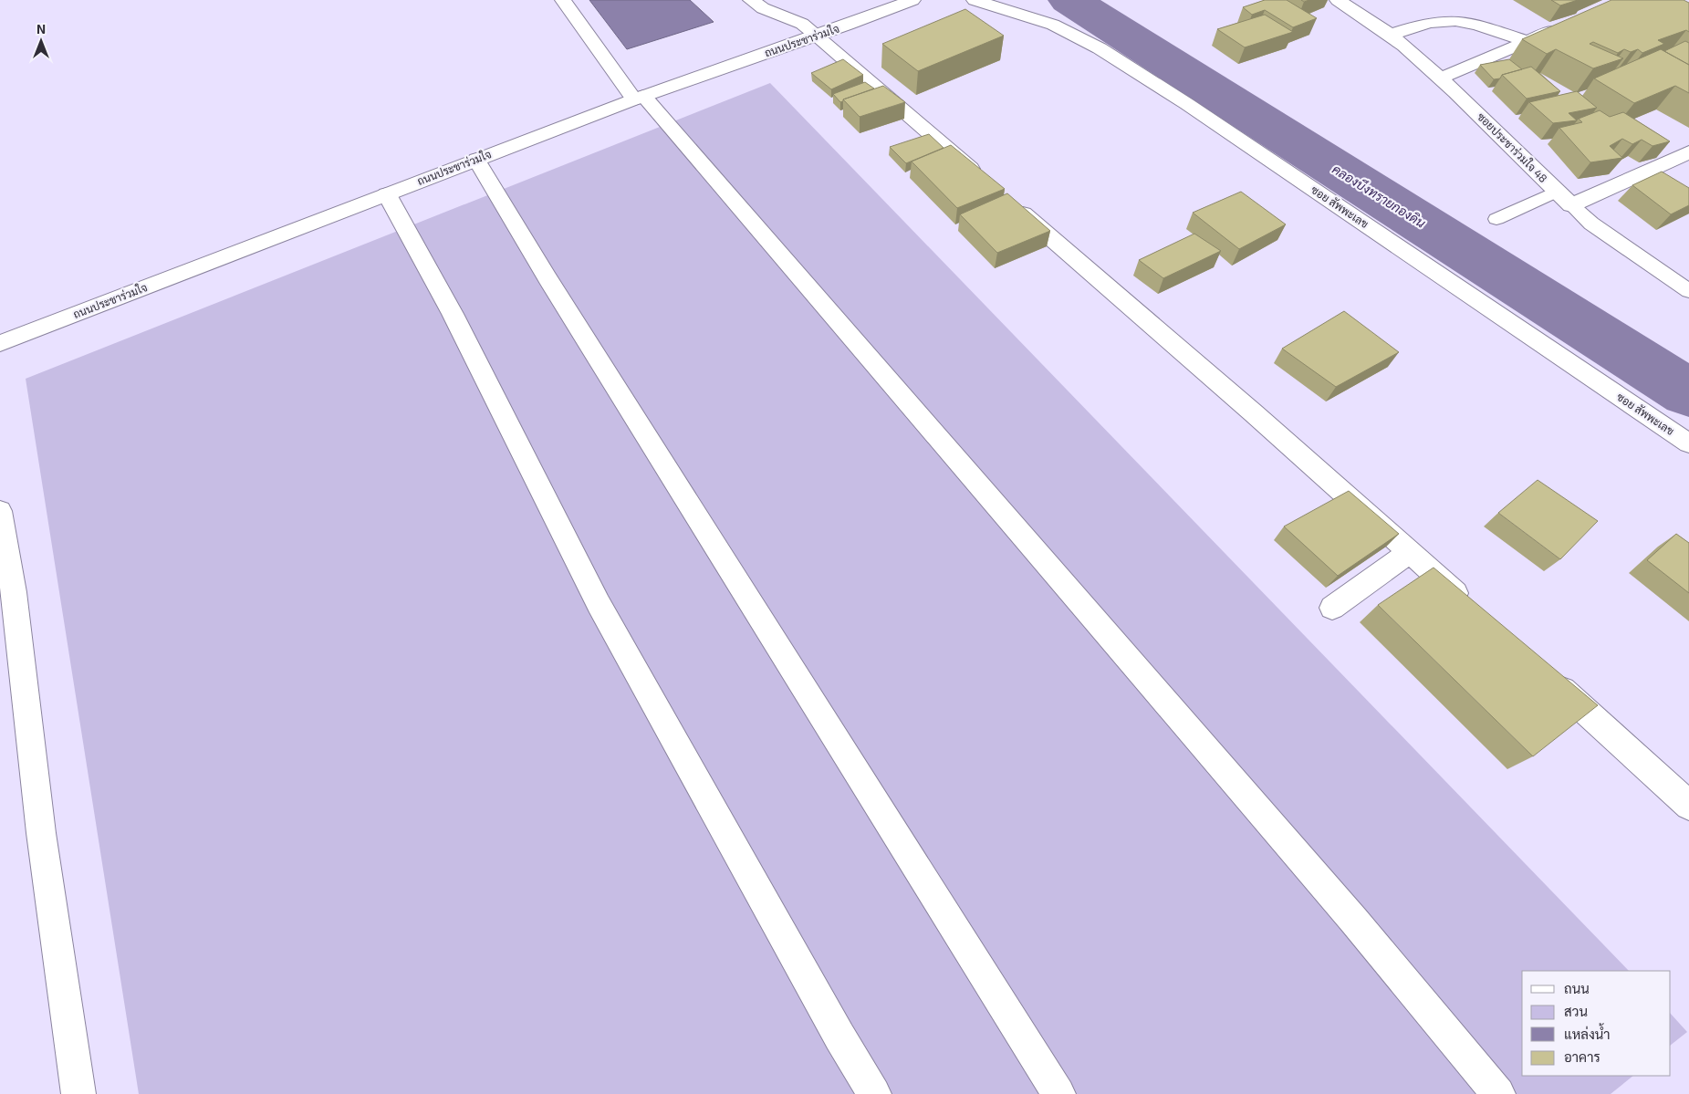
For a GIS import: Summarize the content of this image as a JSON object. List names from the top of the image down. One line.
{"streets":{"street":["ถนนประชาร่วมใจ","ซอยประชาร่วมใจ 48","ซอย สัพพะเลข"]},"water":["คลองบึงทรายกองดิน"],"legend":["ถนน","สวน","แหล่งน้ำ","อาคาร"],"north":"top"}
